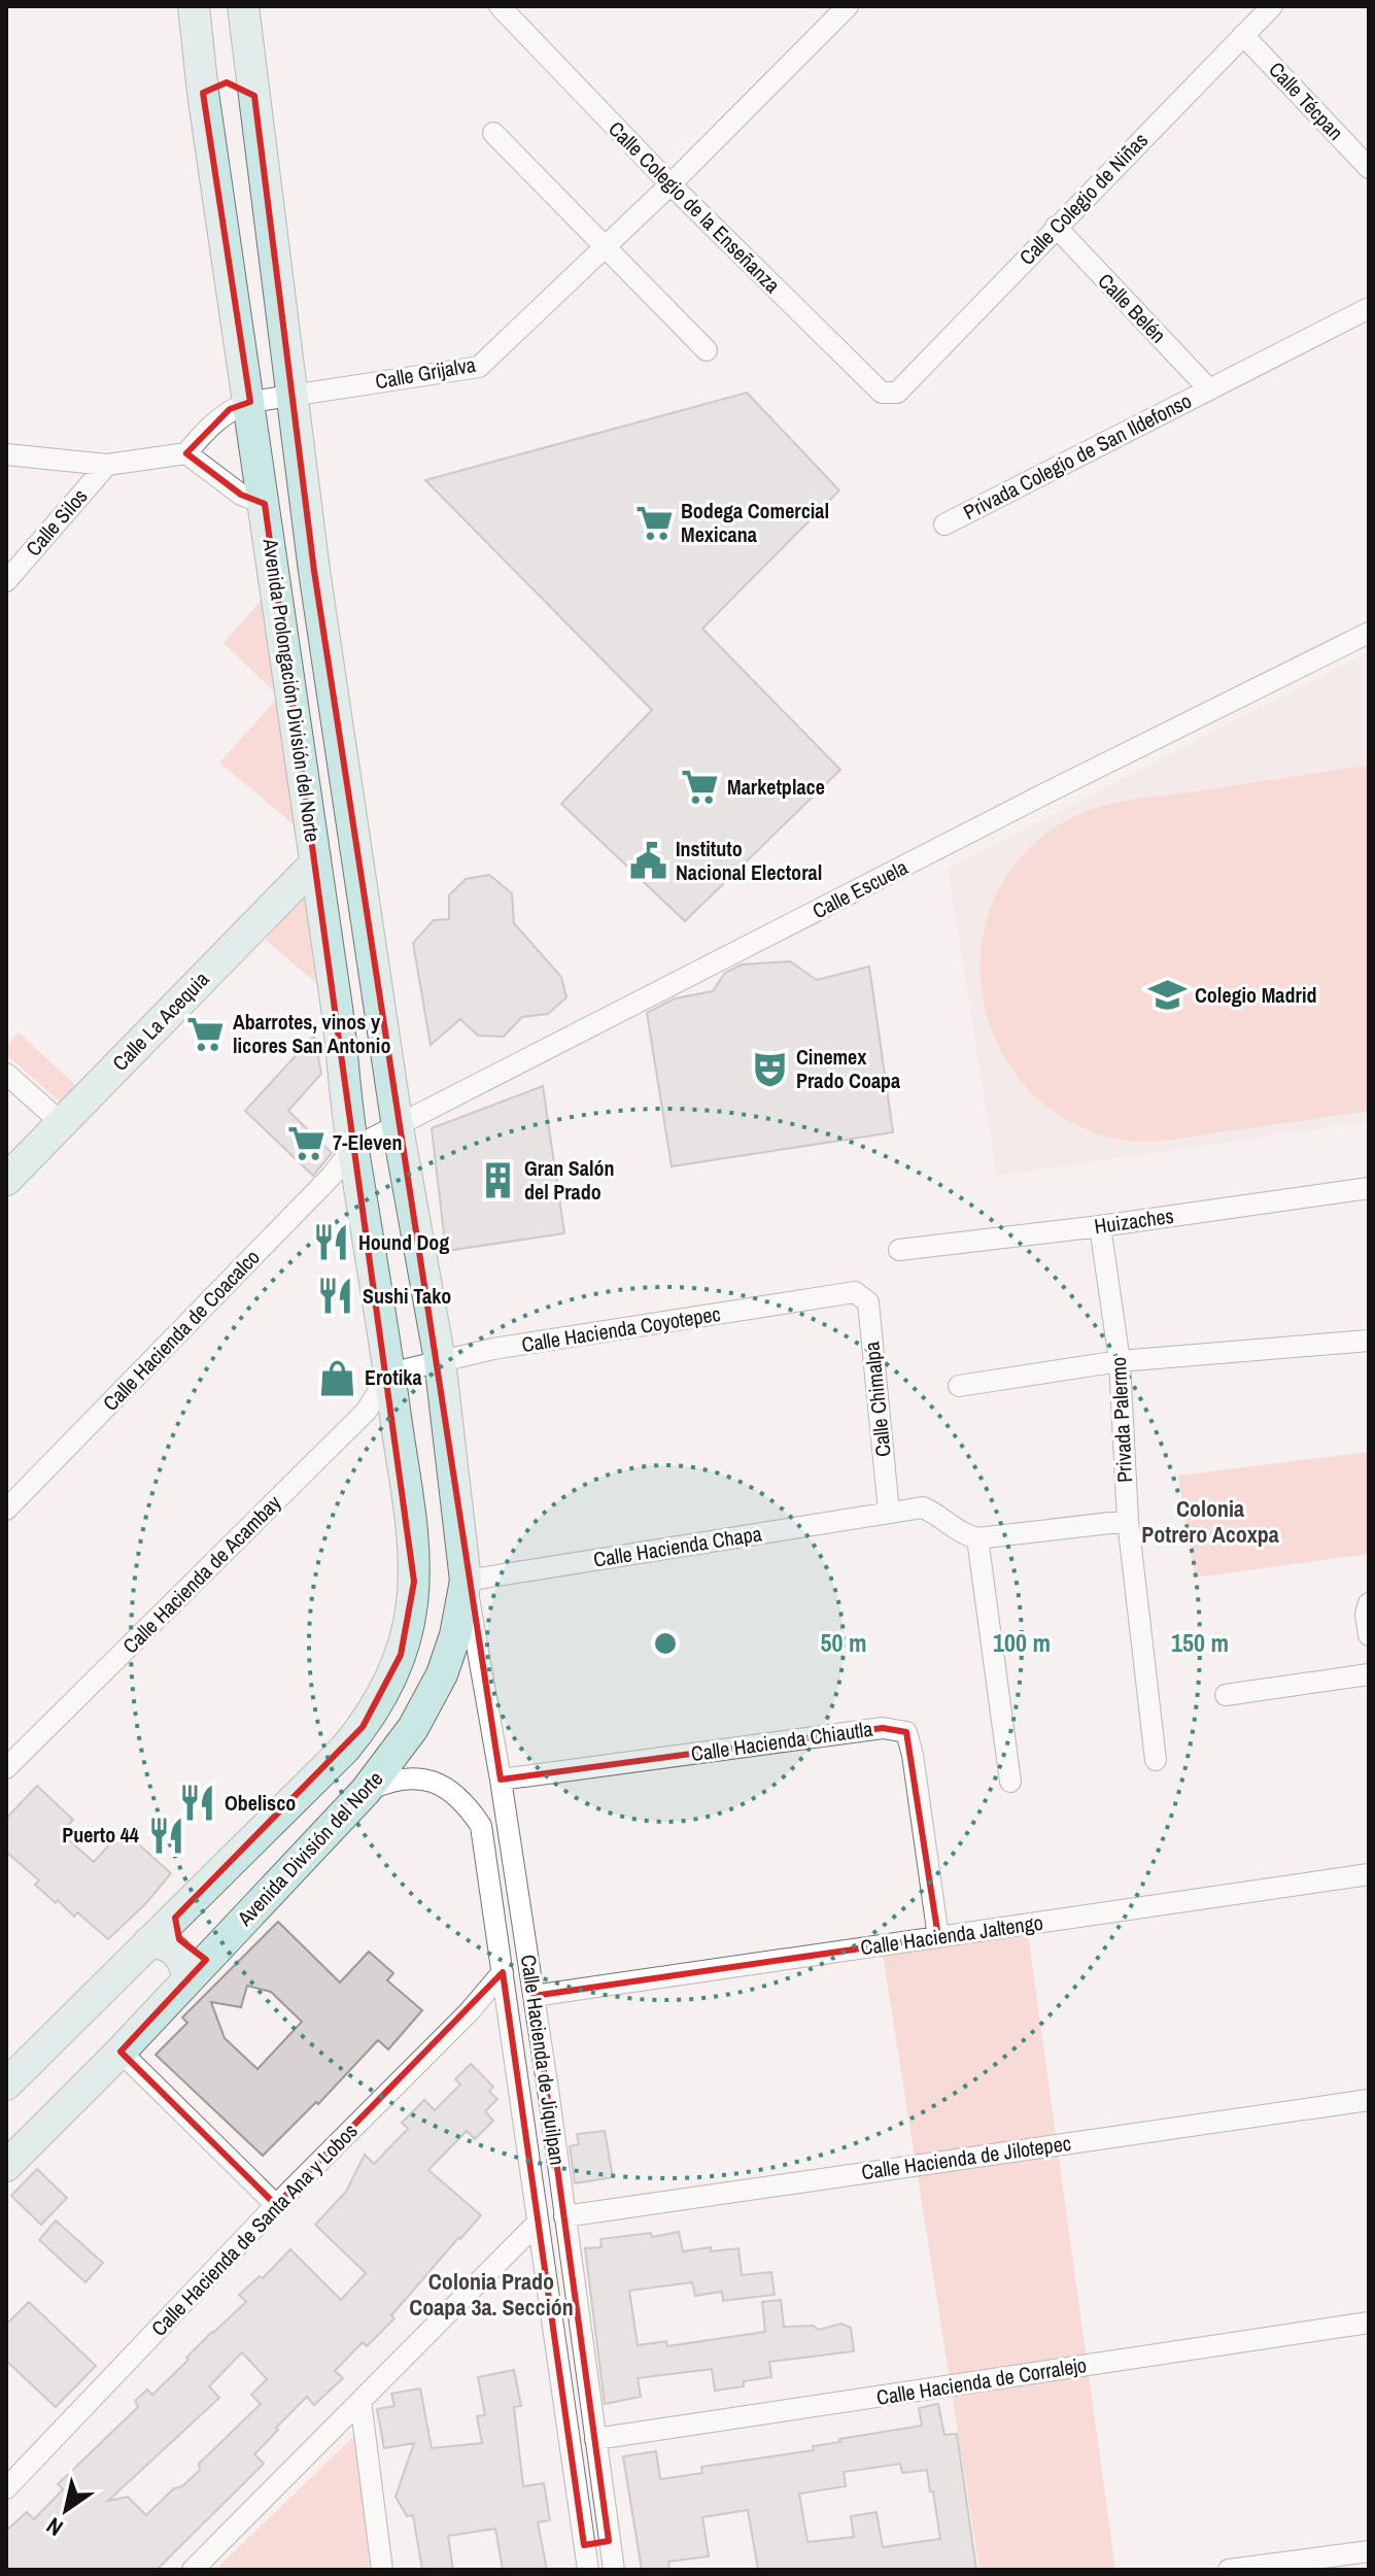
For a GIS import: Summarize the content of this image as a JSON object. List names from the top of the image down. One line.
{"streets":{"main road":["Avenida Prolongación División del Norte","Calle La Acequia","Avenida División del Norte"],"street":["Calle Técpan","Calle Colegio de Niñas","Calle Colegio de la Enseñanza","Calle Belén","Calle Grijalva","Privada Colegio de San Ildefonso","Calle Silos","Calle Escuela","Huizaches","Calle Hacienda Coyotepec","Calle Hacienda de Coacalco","Calle Chimalpa","Privada Palermo","Calle Hacienda Chapa","Calle Hacienda de Acambay","Calle Hacienda Chiautla","Calle Hacienda Jaltengo","Calle Hacienda de Jiquilpan","Calle Hacienda de Jilotepec","Calle Hacienda de Santa Ana y Lobos","Calle Hacienda de Corralejo"]},"crossings":[["Calle Técpan","Calle Colegio de Niñas"],["Calle Colegio de Niñas","Calle Colegio de la Enseñanza"],["Calle Colegio de Niñas","Calle Belén"],["Calle Colegio de la Enseñanza","Calle Grijalva"],["Calle Belén","Privada Colegio de San Ildefonso"],["Calle Grijalva","Avenida Prolongación División del Norte"],["Avenida Prolongación División del Norte","Calle Escuela"],["Avenida Prolongación División del Norte","Calle La Acequia"],["Avenida Prolongación División del Norte","Calle Hacienda Coyotepec"],["Avenida Prolongación División del Norte","Calle Hacienda de Coacalco"],["Avenida Prolongación División del Norte","Calle Hacienda de Acambay"],["Avenida Prolongación División del Norte","Avenida División del Norte"],["Calle Escuela","Calle Hacienda de Coacalco"],["Huizaches","Privada Palermo"],["Calle Hacienda Coyotepec","Calle Chimalpa"],["Calle Hacienda Coyotepec","Calle Hacienda de Acambay"],["Calle Hacienda Coyotepec","Avenida División del Norte"],["Calle Chimalpa","Calle Hacienda Chapa"],["Calle Hacienda Chapa","Avenida División del Norte"],["Calle Hacienda Chapa","Calle Hacienda de Jiquilpan"],["Calle Hacienda de Acambay","Avenida División del Norte"],["Calle Hacienda Chiautla","Calle Hacienda Jaltengo"],["Calle Hacienda Chiautla","Calle Hacienda de Jiquilpan"],["Avenida División del Norte","Calle Hacienda de Jiquilpan"],["Calle Hacienda Jaltengo","Calle Hacienda de Jiquilpan"],["Calle Hacienda de Jiquilpan","Calle Hacienda de Jilotepec"],["Calle Hacienda de Jiquilpan","Calle Hacienda de Santa Ana y Lobos"],["Calle Hacienda de Jiquilpan","Calle Hacienda de Corralejo"]],"districts":["Colonia Potrero Acoxpa","Colonia Prado Coapa 3a. Sección"],"places":{"supermarket":["Bodega Comercial Mexicana","Marketplace","Abarrotes, vinos y licores San Antonio","7-Eleven"],"public building":["Instituto Nacional Electoral"],"school or university":["Colegio Madrid"],"theatre":["Cinemex Prado Coapa"],"building":["Gran Salón del Prado"],"restaurant":["Hound Dog","Sushi Tako","Obelisco","Puerto 44"],"shop":["Erotika"]},"north":"bottom left","rings":["50 m","100 m","150 m"]}
